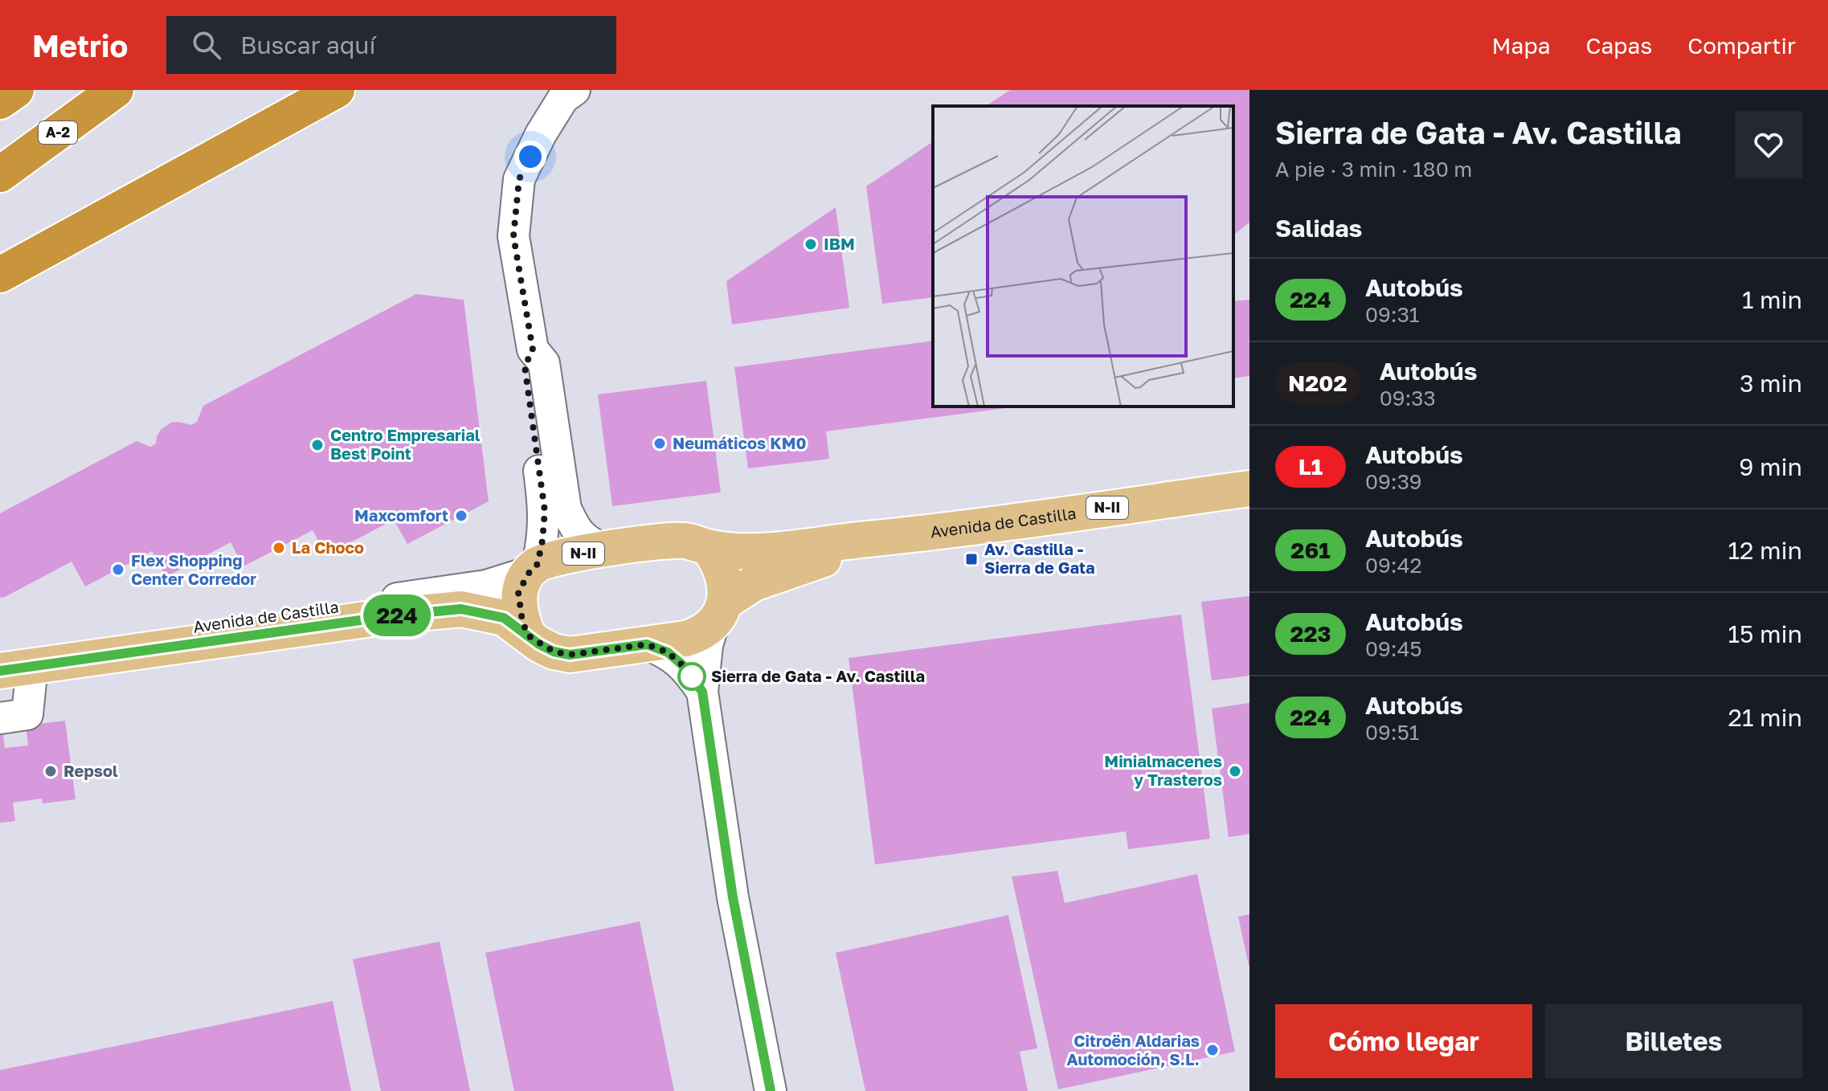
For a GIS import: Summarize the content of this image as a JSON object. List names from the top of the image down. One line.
{"streets":{"highway":["A-2"],"main road":["N-II","Avenida de Castilla"]},"crossings":[["N-II","Avenida de Castilla"]],"places":{"other":["IBM","Neumáticos KM0","Centro Empresarial Best Point","Maxcomfort","La Choco","Flex Shopping Center Corredor","Sierra de Gata - Av. Castilla","Repsol","Minialmacenes y Trasteros","Citroën Aldarias Automoción, S.L."],"transit":["Av. Castilla - Sierra de Gata"]},"lines":["bus line 224"],"page":{"header":"Metrio","search":"Buscar aquí","nav":["Mapa","Capas","Compartir"],"on_map":"224","heading":[["Sierra de Gata - Av. Castilla","A pie · 3 min · 180 m"],"Salidas"],"list":[{"mark":"224","name":"Autobús","note":"09:31","value":"1 min"},{"mark":"N202","name":"Autobús","note":"09:33","value":"3 min"},{"mark":"L1","name":"Autobús","note":"09:39","value":"9 min"},{"mark":"261","name":"Autobús","note":"09:42","value":"12 min"},{"mark":"223","name":"Autobús","note":"09:45","value":"15 min"},{"mark":"224","name":"Autobús","note":"09:51","value":"21 min"}],"buttons":["Cómo llegar","Billetes"]}}
